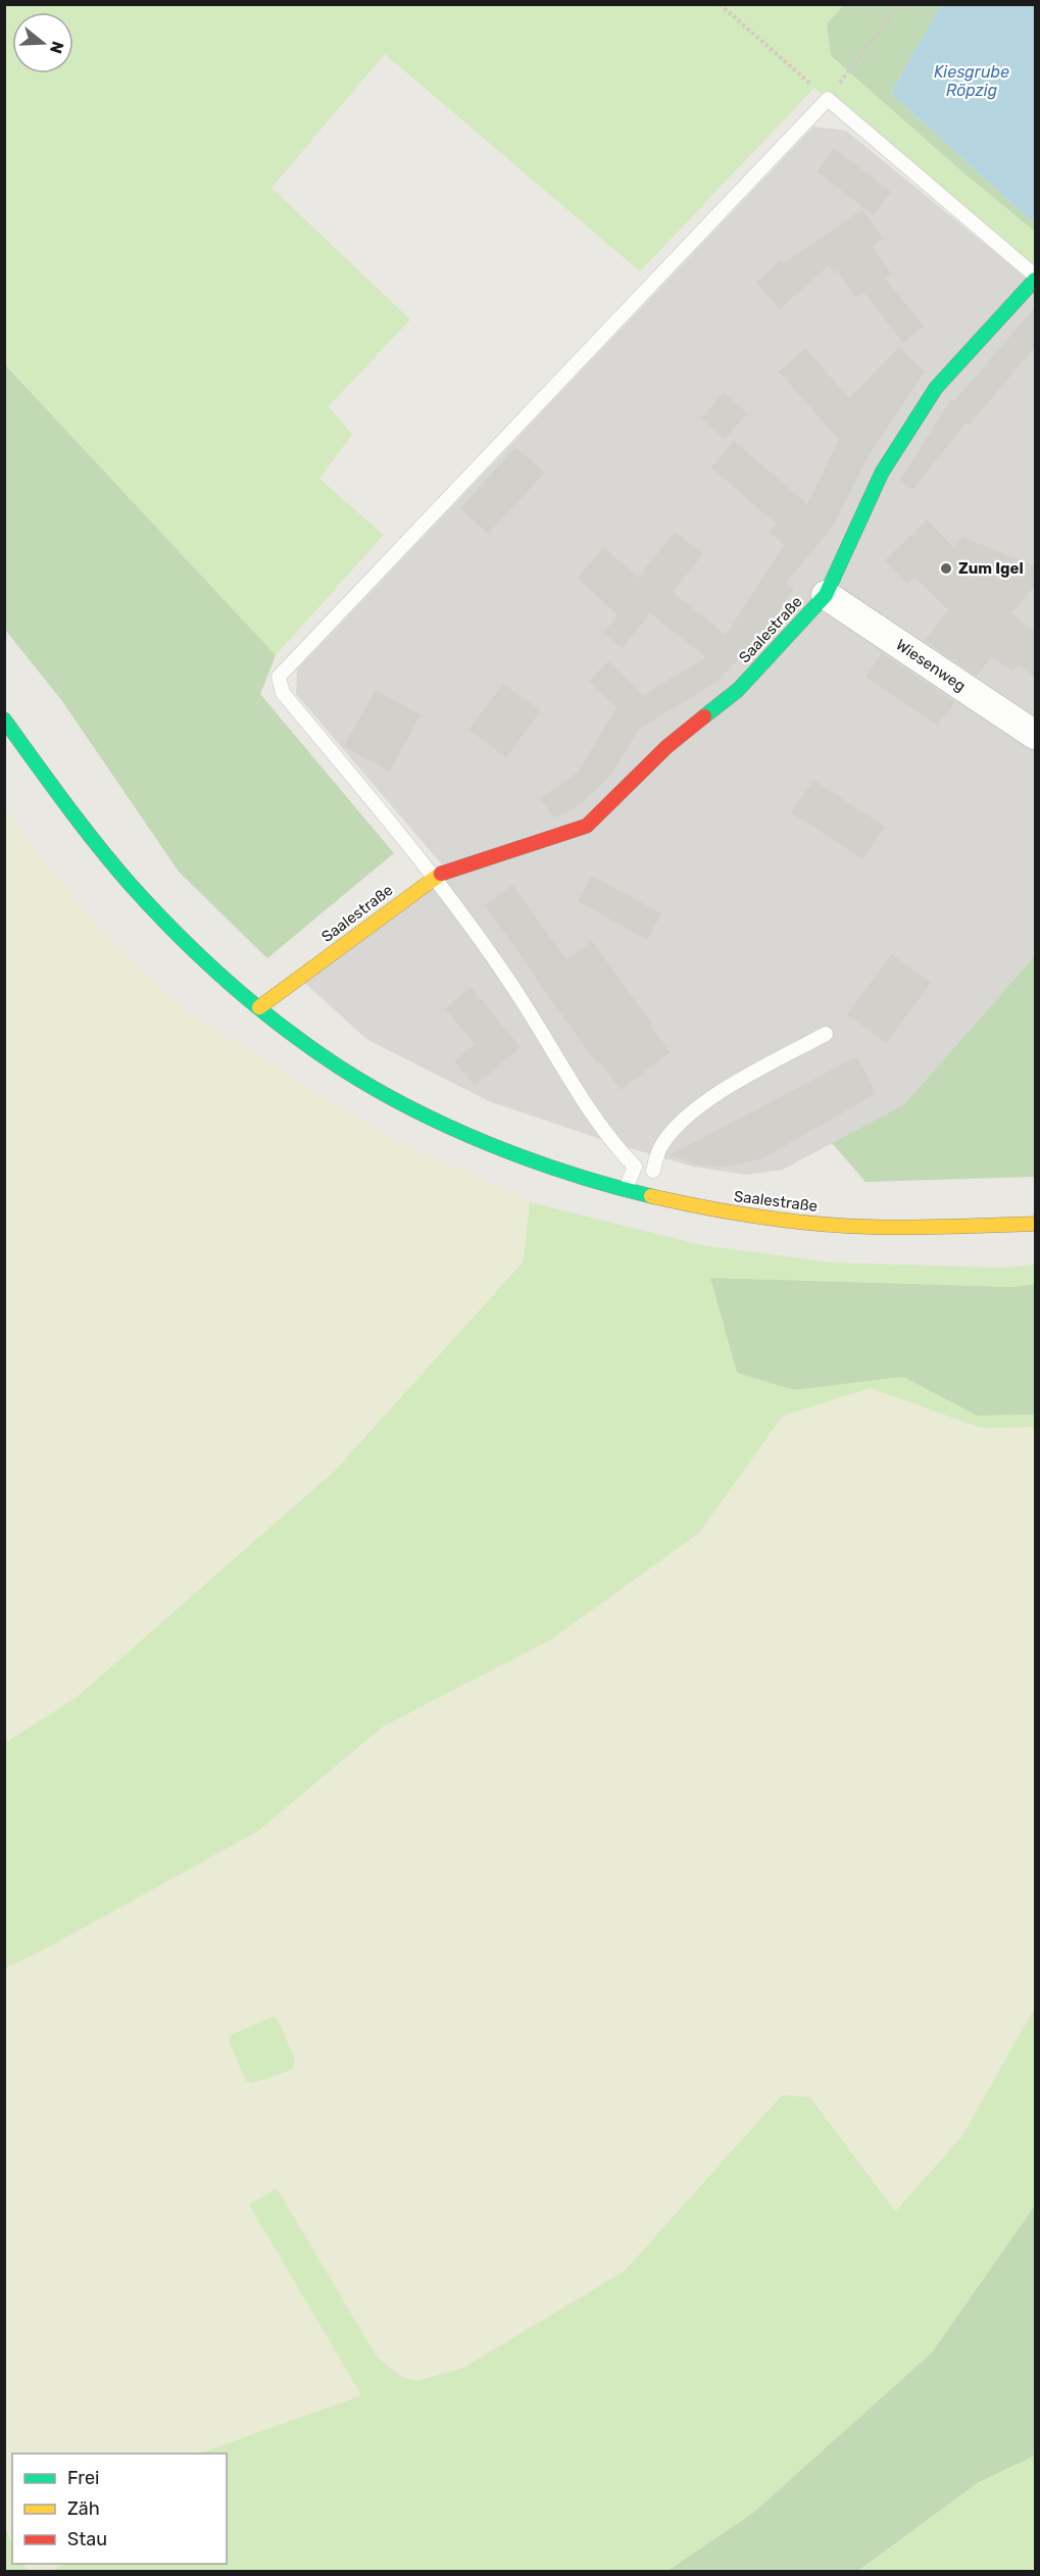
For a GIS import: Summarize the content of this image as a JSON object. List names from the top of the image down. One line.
{"streets":{"street":["Saalestraße","Wiesenweg"]},"crossings":[["Saalestraße","Wiesenweg"]],"water":["Kiesgrube Röpzig"],"places":["Zum Igel"],"legend":["Frei","Zäh","Stau"],"north":"right"}
